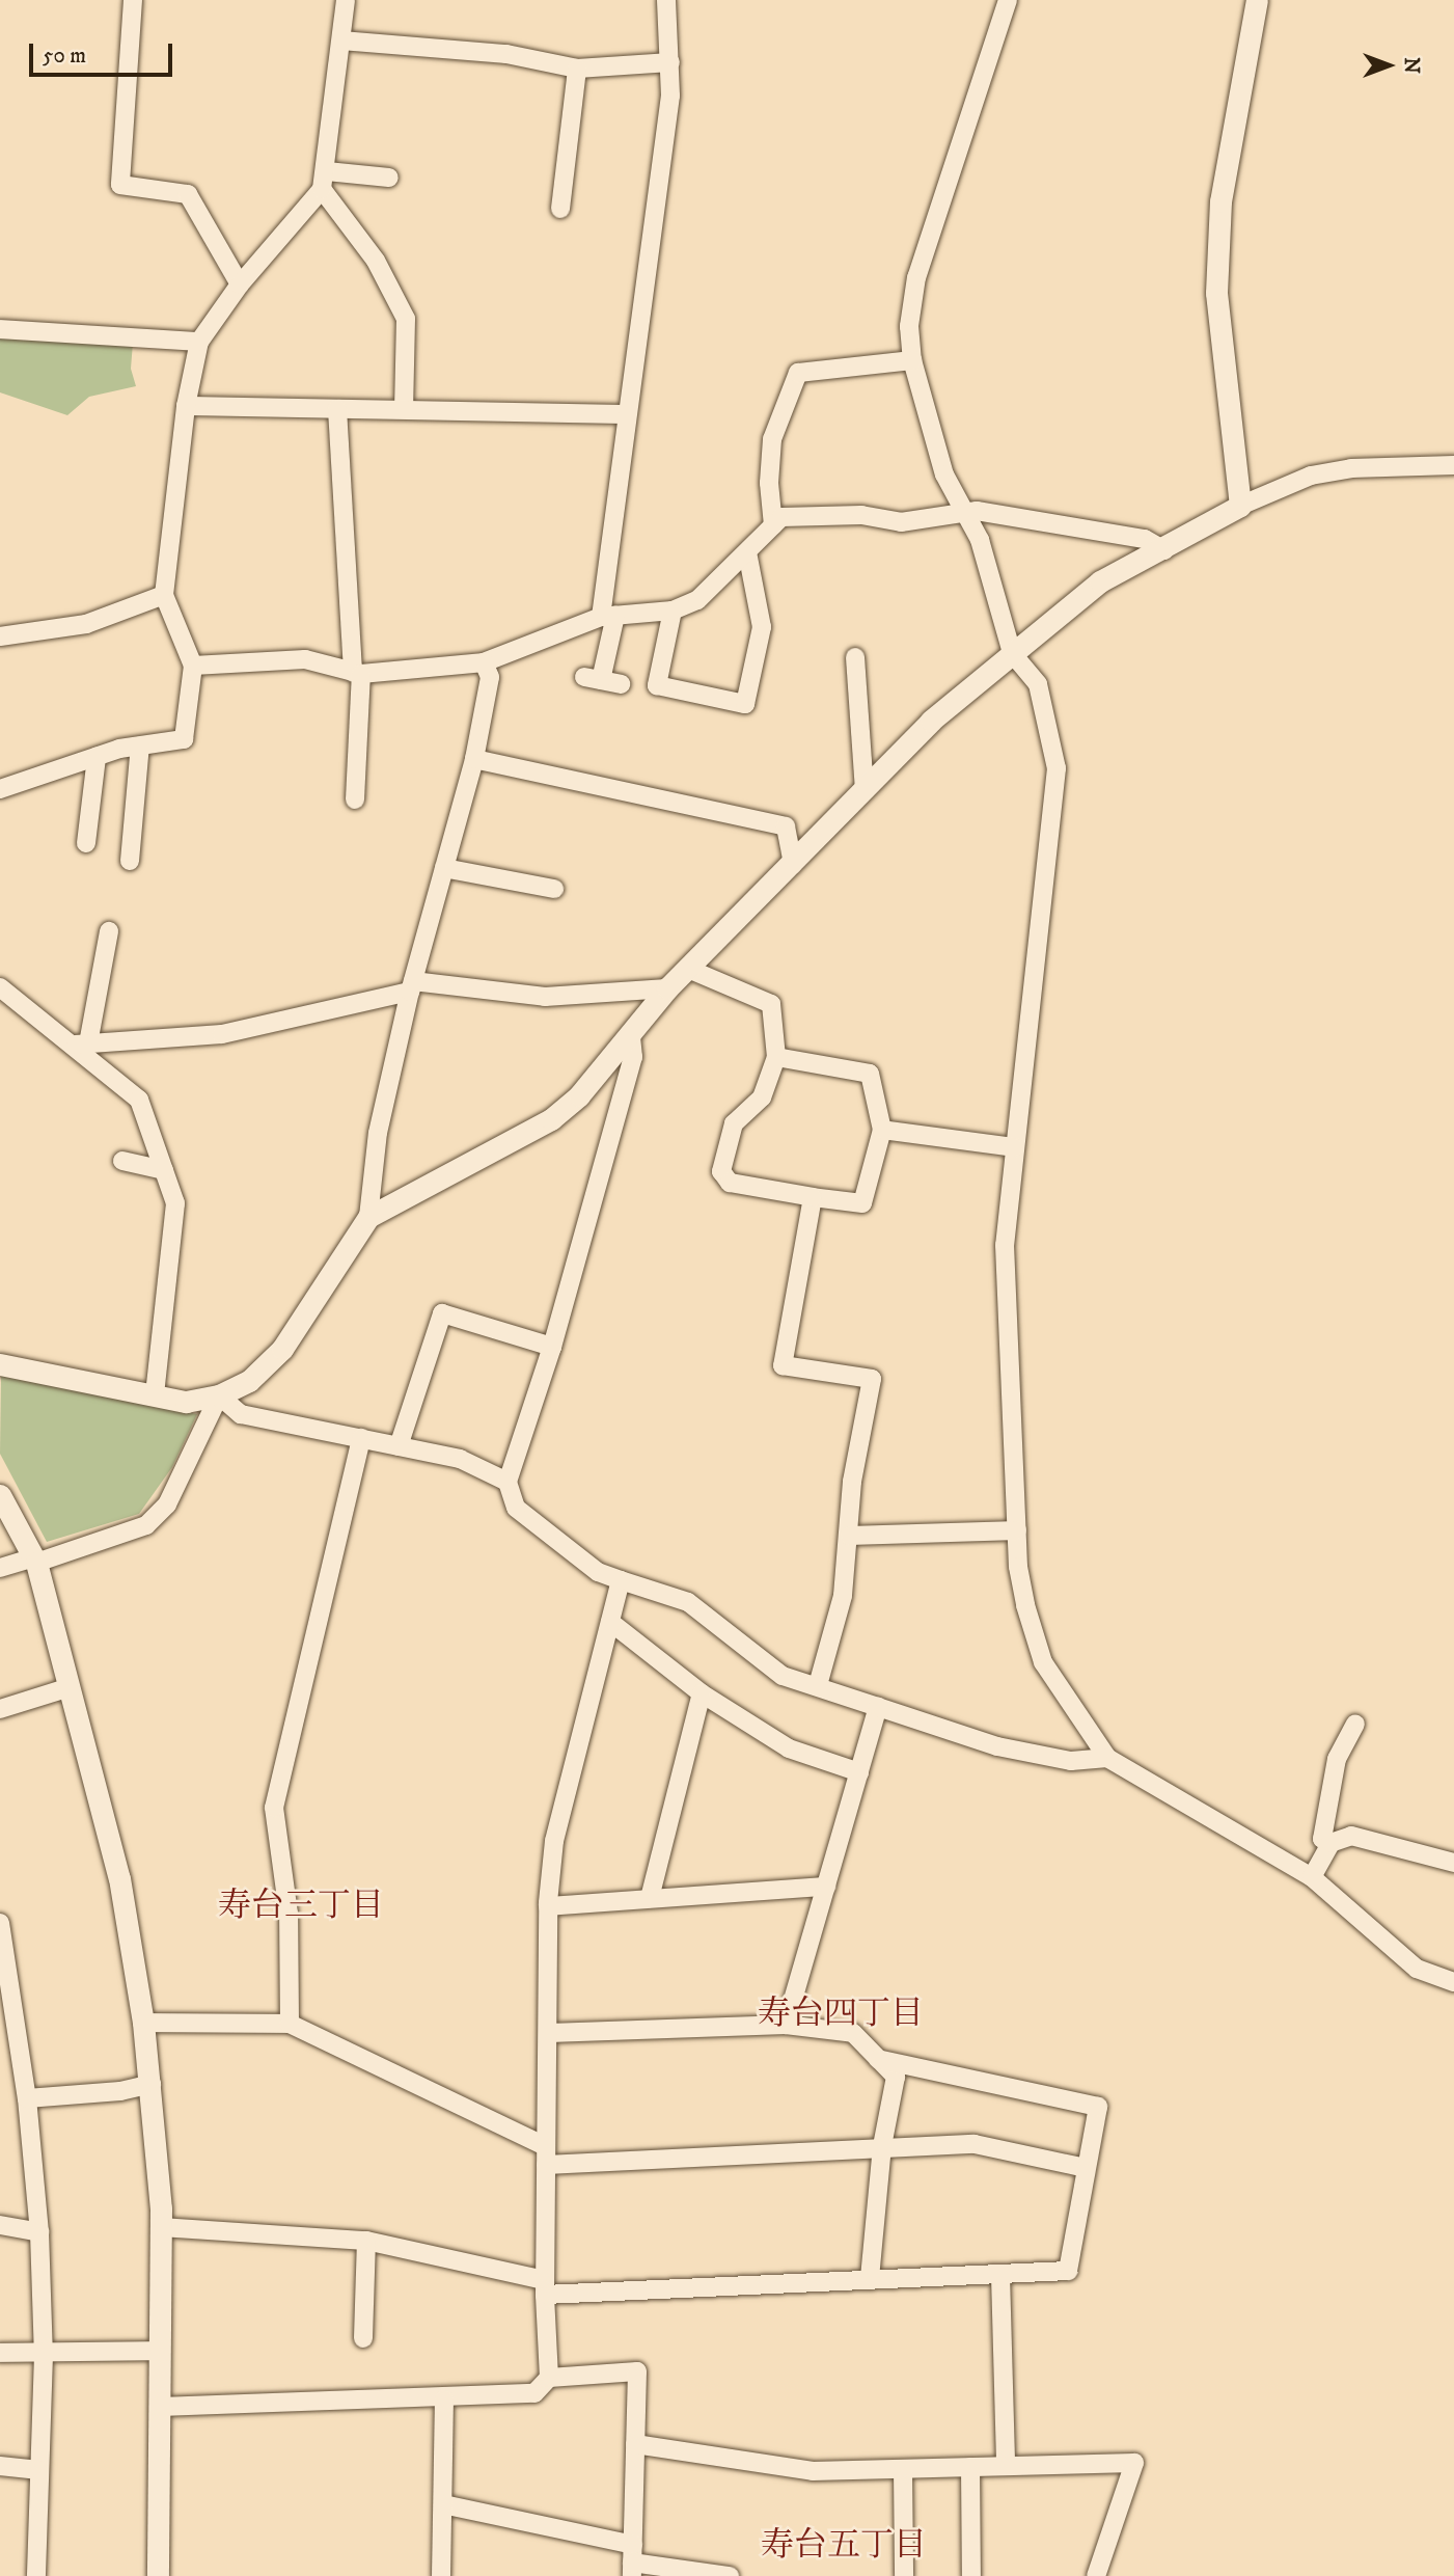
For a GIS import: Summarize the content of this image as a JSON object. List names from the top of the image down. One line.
{"districts":["寿台三丁目","寿台四丁目","寿台五丁目"],"scale_bar":"50 m","north":"right"}
